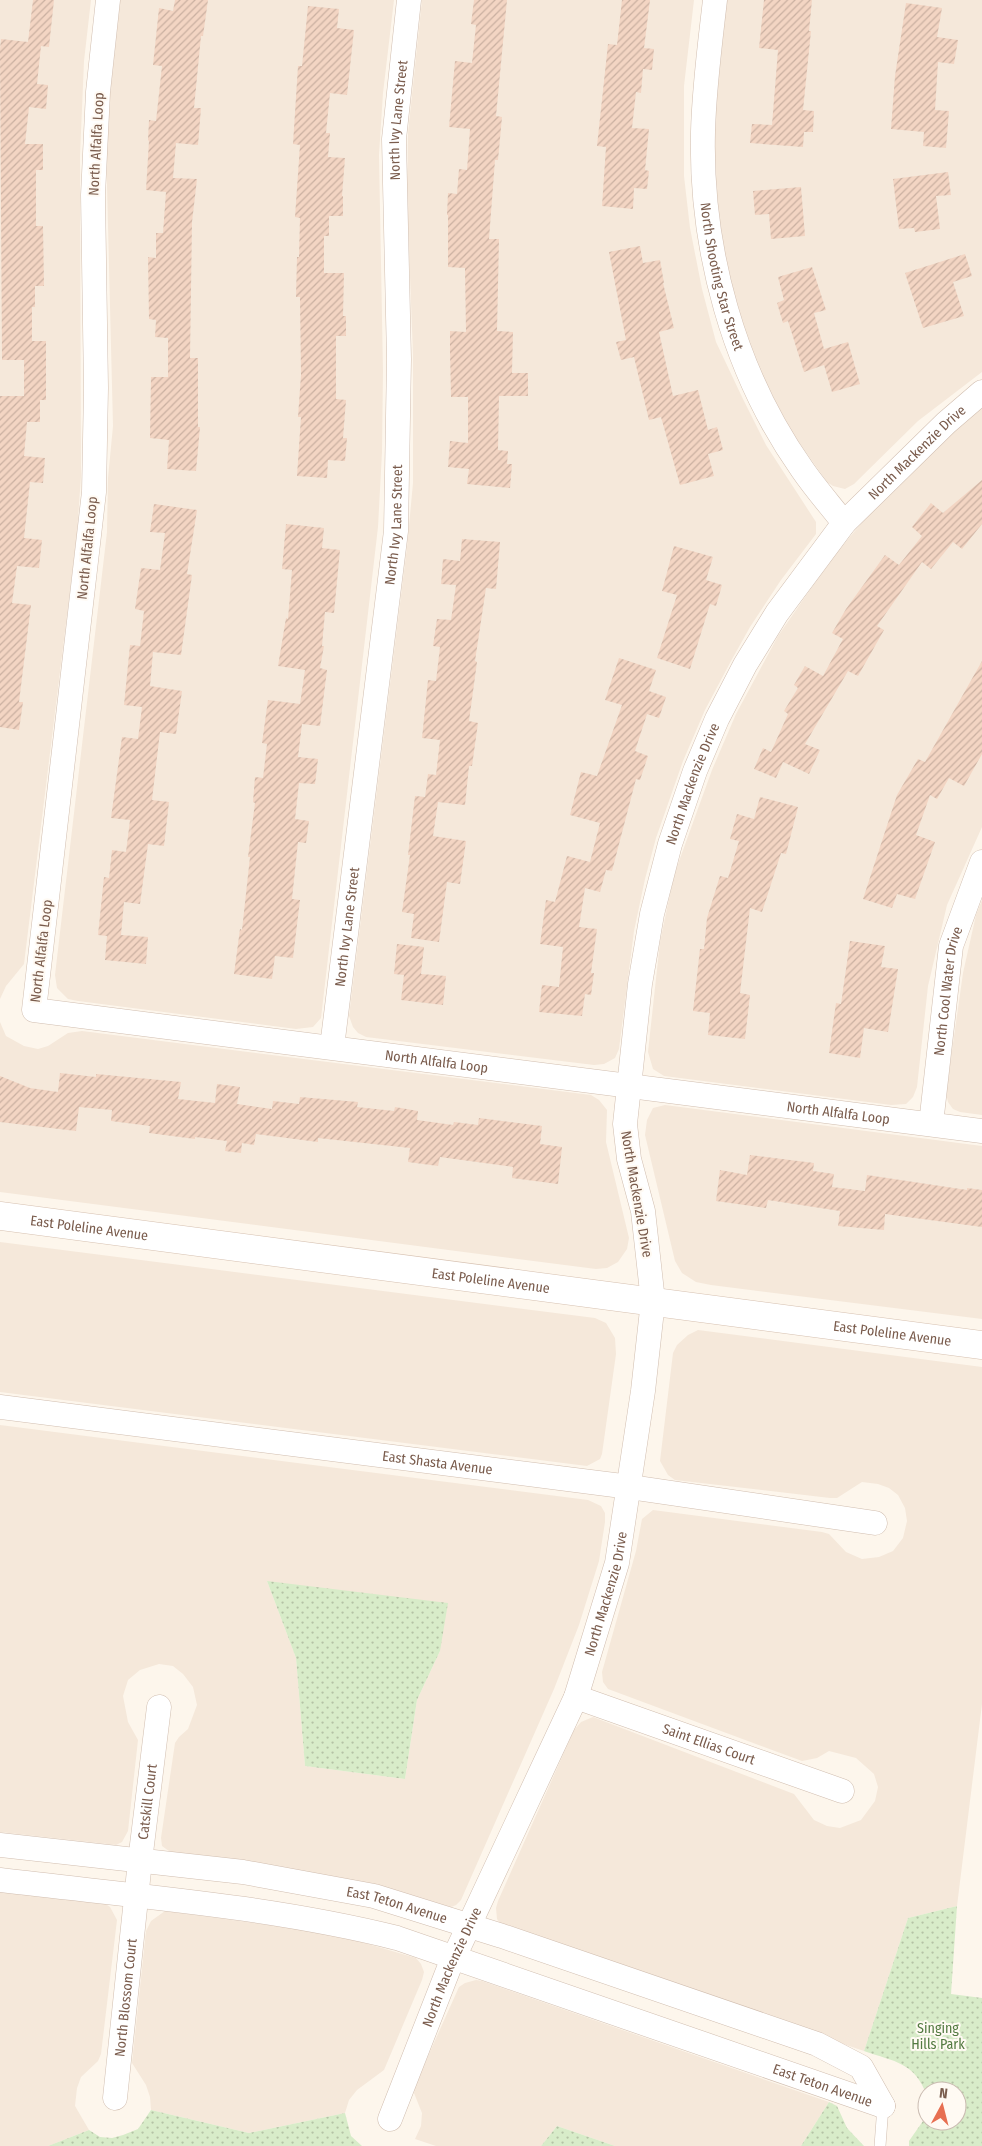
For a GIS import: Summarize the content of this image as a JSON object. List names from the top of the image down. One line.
{"streets":{"main road":["East Poleline Avenue"],"street":["North Ivy Lane Street","North Alfalfa Loop","North Shooting Star Street","North Mackenzie Drive","North Cool Water Drive","East Shasta Avenue","Saint Ellias Court","Catskill Court","East Teton Avenue","North Blossom Court"]},"crossings":[["North Ivy Lane Street","North Alfalfa Loop"],["North Alfalfa Loop","North Mackenzie Drive"],["North Alfalfa Loop","North Cool Water Drive"],["North Shooting Star Street","North Mackenzie Drive"],["North Mackenzie Drive","East Poleline Avenue"],["North Mackenzie Drive","East Shasta Avenue"],["North Mackenzie Drive","Saint Ellias Court"],["North Mackenzie Drive","East Teton Avenue"],["Catskill Court","East Teton Avenue"],["Catskill Court","North Blossom Court"],["East Teton Avenue","North Blossom Court"]],"parks":["Singing Hills Park"],"north":"top"}
